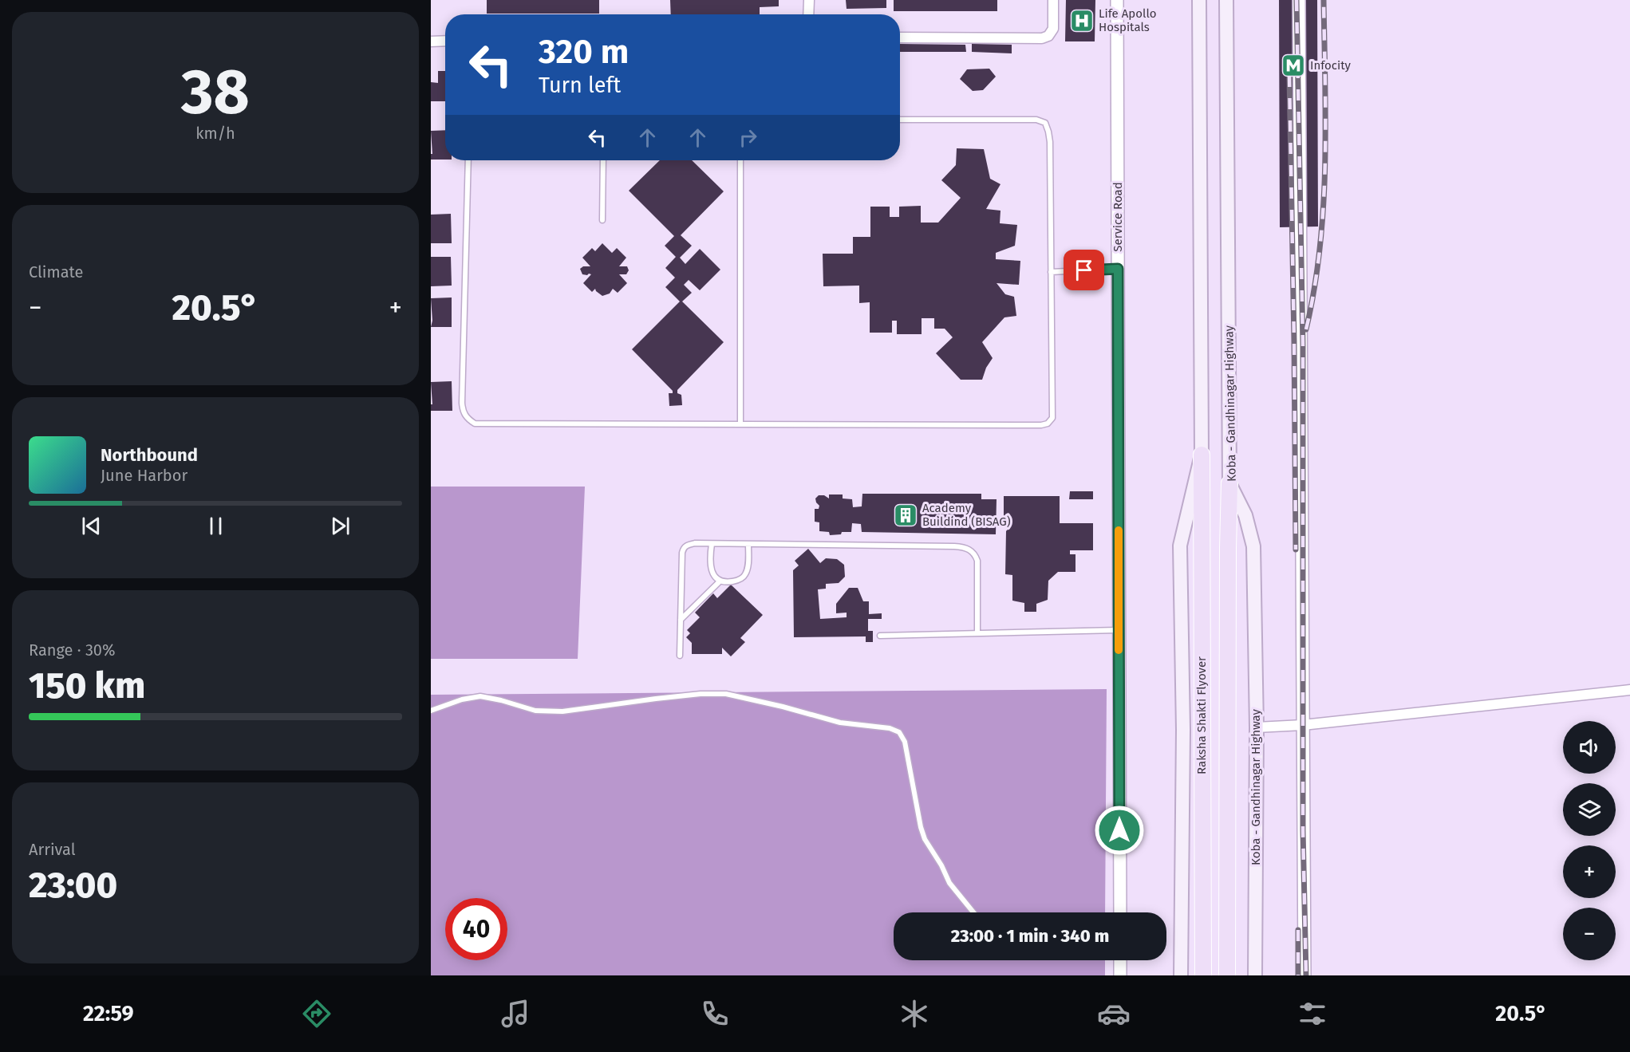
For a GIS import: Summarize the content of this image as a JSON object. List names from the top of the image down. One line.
{"streets":{"main road":["Koba - Gandhinagar Highway","Raksha Shakti Flyover"],"street":["Service Road"]},"places":{"hospital":["Life Apollo Hospitals"],"metro station":["Infocity"],"building":["Academy Buildind (BISAG)"]},"page":{"tile":[["38","km/h"],"Climate",["Range · 30%","150 km"],["Arrival","23:00"]],"turn":["320 m","Turn left"],"heat":["−","20.5°","+"],"song":["Northbound","June Harbor"],"map_buttons":["+","−"],"limit":"40","trip":"23:00 · 1 min · 340 m","tabs":["22:59","20.5°"]}}
